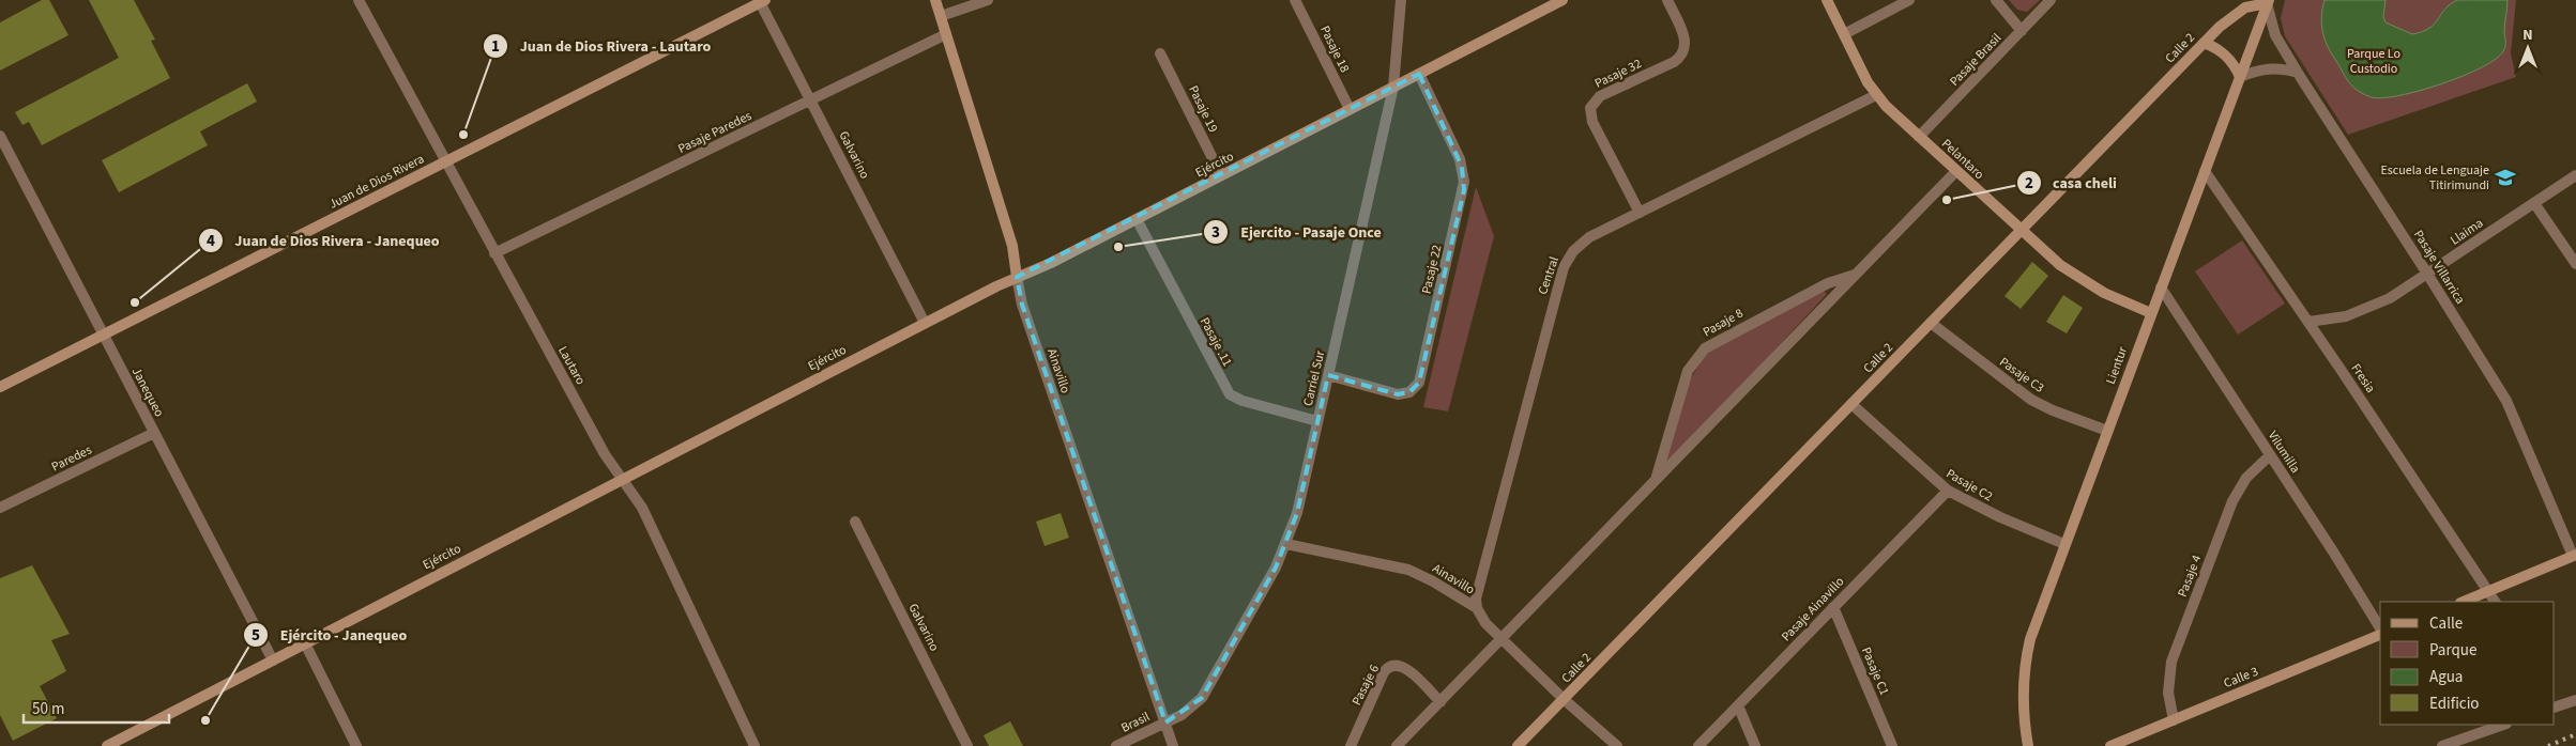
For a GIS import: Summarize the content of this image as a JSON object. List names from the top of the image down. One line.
{"streets":{"street":["Calle 2","Pasaje 18","Pasaje Brasil","Pasaje 32","Pasaje 19","Pasaje Paredes","Galvarino","Pelantaro","Ejército","Juan de Dios Rivera","Llaima","Pasaje Villarrica","Pasaje 22","Central","Pasaje 8","Pasaje .11","Lautaro","Lientur","Ainavillo","Pasaje C3","Carriel Sur","Fresia","Janequeo","Vilumilla","Paredes","Pasaje C2","Pasaje 4","Pasaje Ainavillo","Pasaje C1","Calle 3","Pasaje 6","Brasil"]},"crossings":[["Calle 2","Pelantaro"],["Calle 2","Pasaje Villarrica"],["Calle 2","Lientur"],["Calle 2","Ainavillo"],["Calle 2","Pasaje C3"],["Calle 2","Pasaje C2"],["Pasaje 18","Ejército"],["Pasaje Brasil","Pelantaro"],["Pasaje 32","Central"],["Pasaje 19","Ejército"],["Pasaje Paredes","Galvarino"],["Pasaje Paredes","Lautaro"],["Pasaje Paredes","Ainavillo"],["Galvarino","Ejército"],["Galvarino","Juan de Dios Rivera"],["Pelantaro","Central"],["Pelantaro","Pasaje 8"],["Pelantaro","Lientur"],["Ejército","Pasaje 22"],["Ejército","Pasaje .11"],["Ejército","Lautaro"],["Ejército","Ainavillo"],["Ejército","Carriel Sur"],["Ejército","Janequeo"],["Juan de Dios Rivera","Lautaro"],["Juan de Dios Rivera","Janequeo"],["Llaima","Pasaje Villarrica"],["Llaima","Fresia"],["Pasaje Villarrica","Lientur"],["Pasaje 22","Carriel Sur"],["Central","Ainavillo"],["Pasaje 8","Ainavillo"],["Pasaje .11","Carriel Sur"],["Lientur","Pasaje C3"],["Lientur","Fresia"],["Lientur","Vilumilla"],["Lientur","Pasaje C2"],["Ainavillo","Carriel Sur"],["Ainavillo","Brasil"],["Carriel Sur","Brasil"],["Janequeo","Paredes"],["Vilumilla","Pasaje 4"],["Pasaje C2","Pasaje Ainavillo"],["Pasaje 4","Calle 3"],["Pasaje Ainavillo","Pasaje C1"]],"parks":["Parque Lo Custodio"],"places":{"other":["Juan de Dios Rivera - Lautaro","casa cheli","Ejercito - Pasaje Once","Juan de Dios Rivera - Janequeo","Ejército - Janequeo"],"school or university":["Escuela de Lenguaje Titirimundi"]},"legend":["Calle","Parque","Agua","Edificio"],"scale_bar":"50 m","north":"top"}
